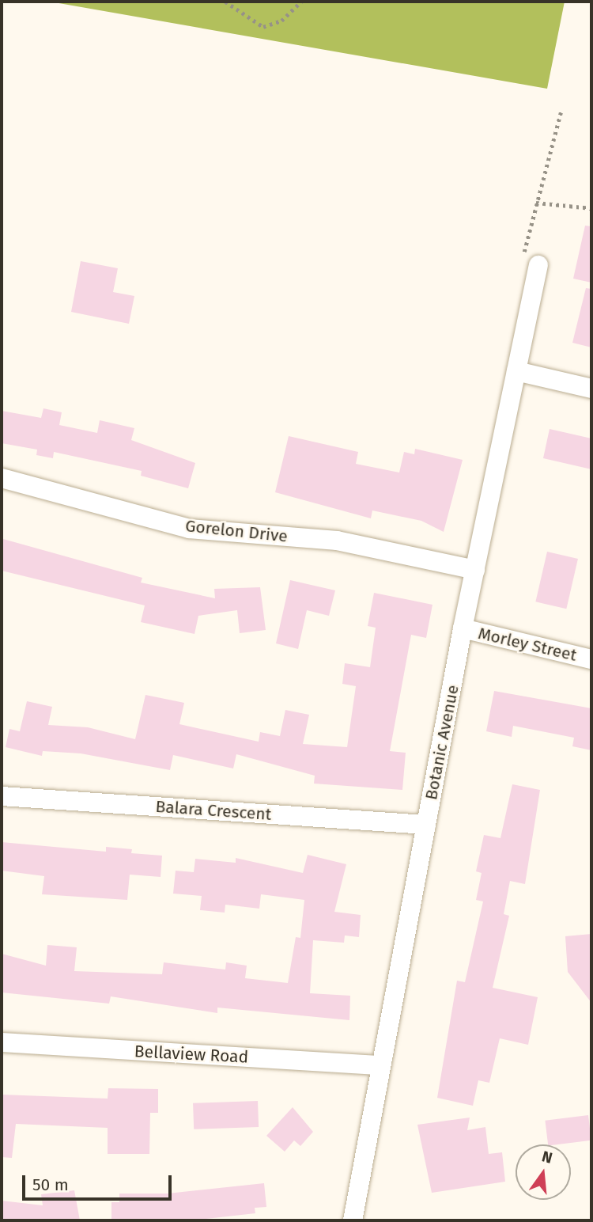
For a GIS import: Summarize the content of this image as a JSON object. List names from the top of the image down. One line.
{"streets":{"street":["Gorelon Drive","Morley Street","Botanic Avenue","Balara Crescent","Bellaview Road"]},"crossings":[["Gorelon Drive","Botanic Avenue"],["Morley Street","Botanic Avenue"],["Botanic Avenue","Balara Crescent"],["Botanic Avenue","Bellaview Road"]],"scale_bar":"50 m","north":"top"}
